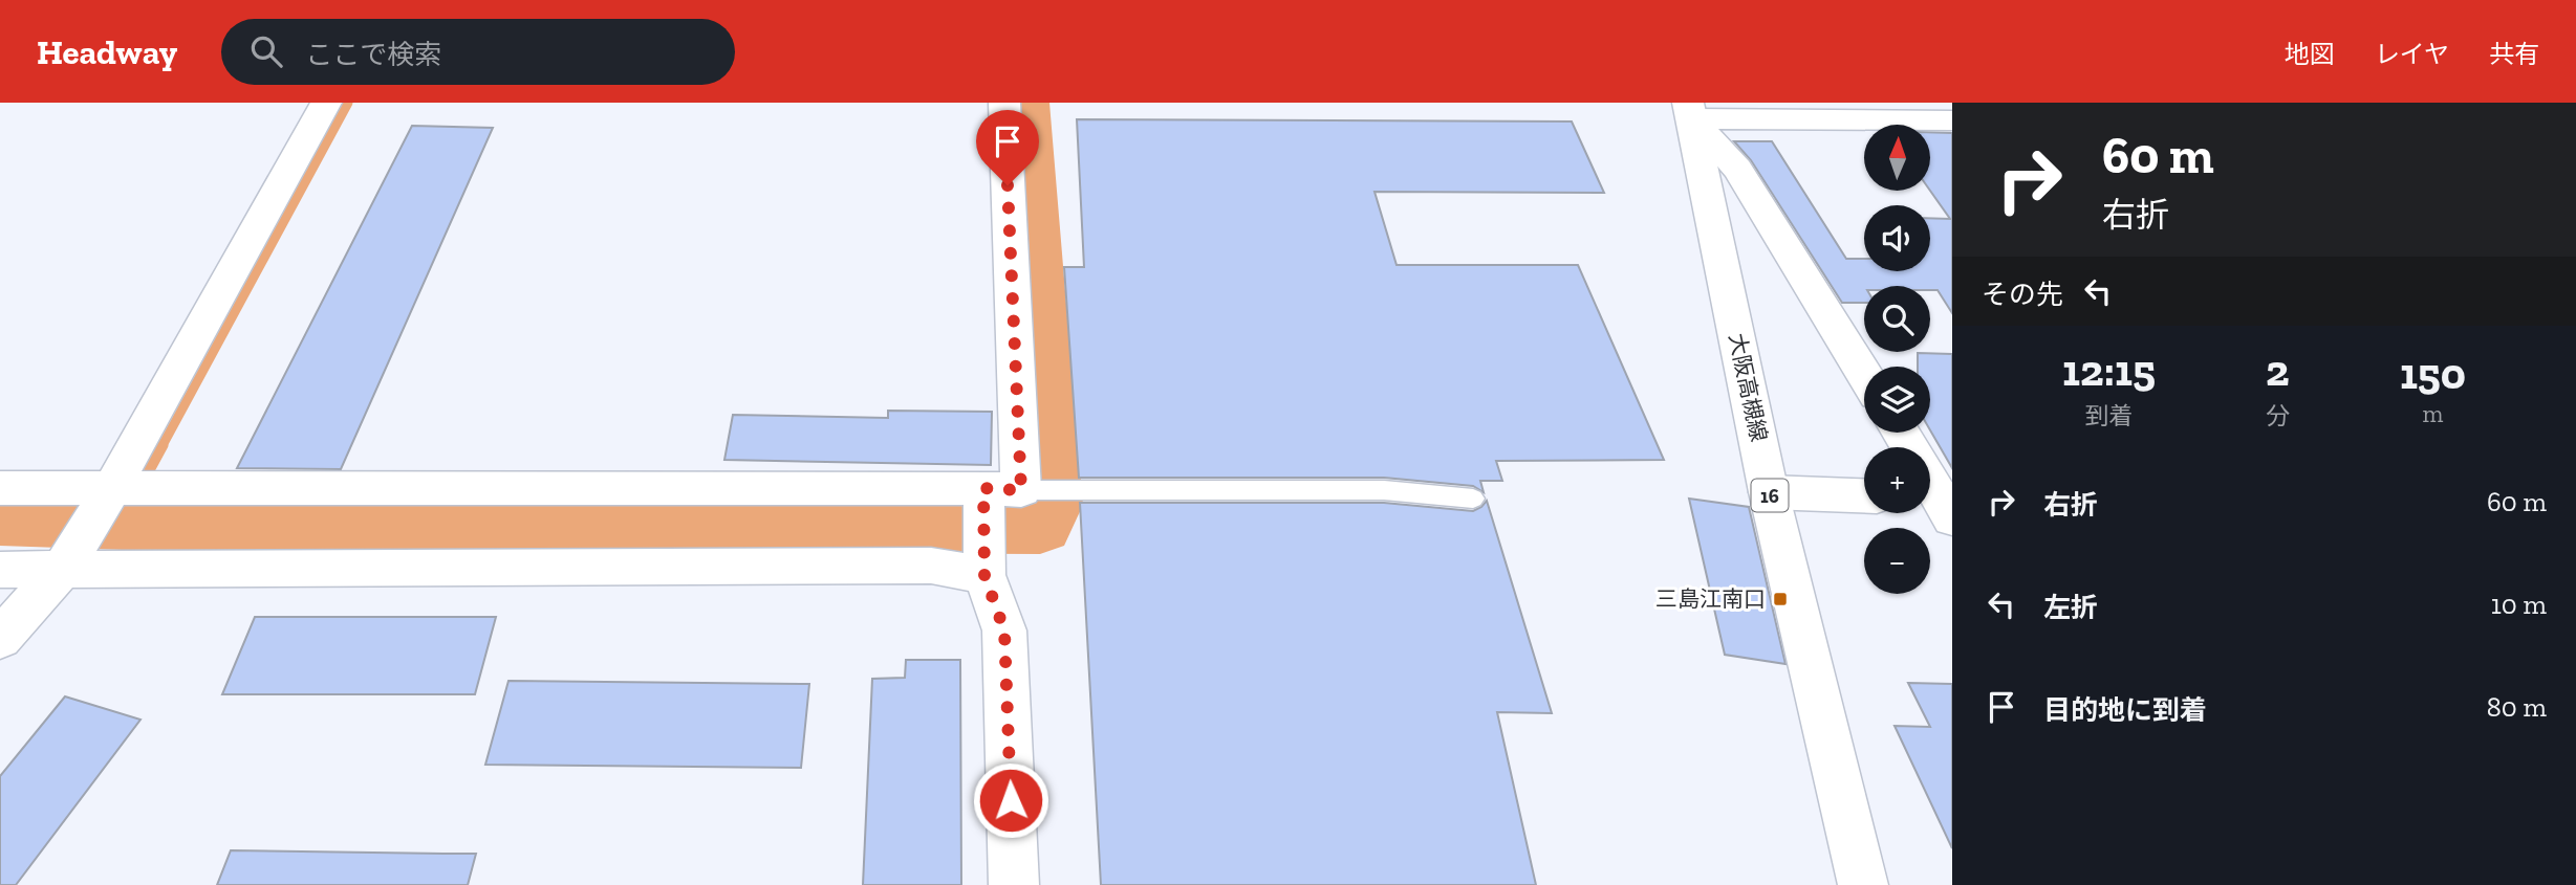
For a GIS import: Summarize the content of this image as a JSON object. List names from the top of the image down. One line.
{"streets":{"street":["大阪高槻線","16"]},"places":{"transit":["三島江南口"]},"north":"top","page":{"header":"Headway","search":"ここで検索","nav":["地図","レイヤ","共有"],"turn":["60 m","右折"],"map_buttons":["+","−"],"then":"その先","eta":["12:15","到着","2","分","150","m"],"list":[{"name":"右折","value":"60 m"},{"name":"左折","value":"10 m"},{"name":"目的地に到着","value":"80 m"}]}}
